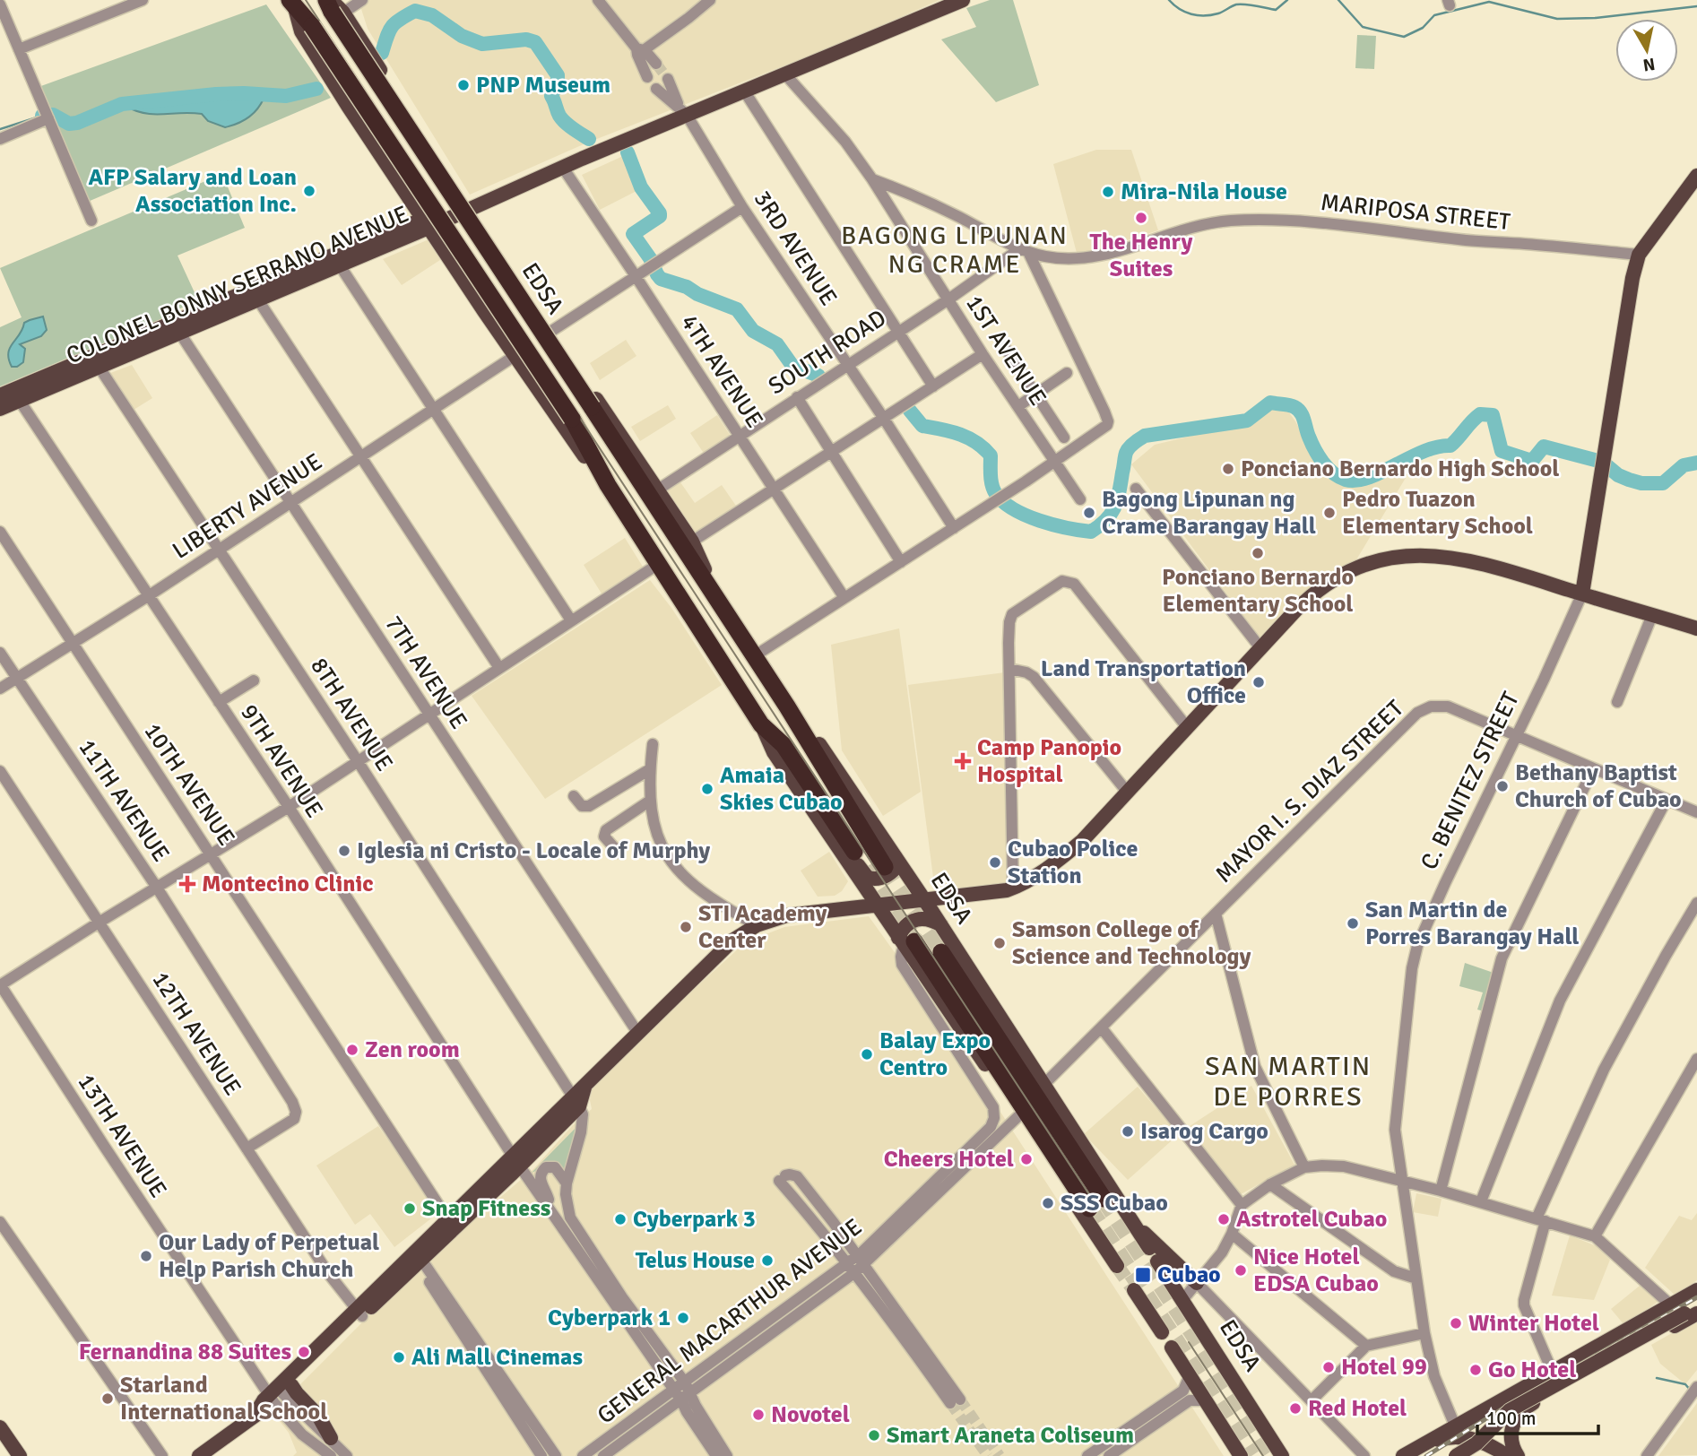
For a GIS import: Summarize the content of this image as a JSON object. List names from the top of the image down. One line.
{"streets":{"highway":["EDSA"],"main road":["COLONEL BONNY SERRANO AVENUE","C. BENITEZ STREET"],"street":["MARIPOSA STREET","3RD AVENUE","1ST AVENUE","SOUTH ROAD","4TH AVENUE","LIBERTY AVENUE","7TH AVENUE","8TH AVENUE","9TH AVENUE","10TH AVENUE","MAYOR I. S. DIAZ STREET","11TH AVENUE","12TH AVENUE","13TH AVENUE","GENERAL MACARTHUR AVENUE"]},"crossings":[["MARIPOSA STREET","1ST AVENUE"],["MARIPOSA STREET","SOUTH ROAD"],["MARIPOSA STREET","C. BENITEZ STREET"],["3RD AVENUE","COLONEL BONNY SERRANO AVENUE"],["3RD AVENUE","SOUTH ROAD"],["COLONEL BONNY SERRANO AVENUE","EDSA"],["COLONEL BONNY SERRANO AVENUE","1ST AVENUE"],["COLONEL BONNY SERRANO AVENUE","4TH AVENUE"],["COLONEL BONNY SERRANO AVENUE","7TH AVENUE"],["COLONEL BONNY SERRANO AVENUE","8TH AVENUE"],["COLONEL BONNY SERRANO AVENUE","9TH AVENUE"],["EDSA","SOUTH ROAD"],["EDSA","LIBERTY AVENUE"],["EDSA","MAYOR I. S. DIAZ STREET"],["EDSA","GENERAL MACARTHUR AVENUE"],["1ST AVENUE","SOUTH ROAD"],["SOUTH ROAD","4TH AVENUE"],["LIBERTY AVENUE","7TH AVENUE"],["LIBERTY AVENUE","8TH AVENUE"],["LIBERTY AVENUE","9TH AVENUE"],["LIBERTY AVENUE","10TH AVENUE"],["LIBERTY AVENUE","11TH AVENUE"],["9TH AVENUE","GENERAL MACARTHUR AVENUE"],["C. BENITEZ STREET","MAYOR I. S. DIAZ STREET"],["11TH AVENUE","12TH AVENUE"]],"districts":["BAGONG LIPUNAN NG CRAME","SAN MARTIN DE PORRES"],"places":{"other":["PNP Museum","AFP Salary and Loan Association Inc.","Mira-Nila House","The Henry Suites","Ponciano Bernardo High School","Bagong Lipunan ng Crame Barangay Hall","Pedro Tuazon Elementary School","Ponciano Bernardo Elementary School","Land Transportation Office","Bethany Baptist Church of Cubao","Amaia Skies Cubao","Iglesia ni Cristo - Locale of Murphy","Cubao Police Station","San Martin de Porres Barangay Hall","STI Academy Center","Samson College of Science and Technology","Zen room","Balay Expo Centro","Isarog Cargo","Cheers Hotel","SSS Cubao","Snap Fitness","Cyberpark 3","Astrotel Cubao","Our Lady of Perpetual Help Parish Church","Telus House","Nice Hotel EDSA Cubao","Cyberpark 1","Winter Hotel","Fernandina 88 Suites","Ali Mall Cinemas","Hotel 99","Go Hotel","Starland International School","Red Hotel","Novotel","Smart Araneta Coliseum"],"health":["Camp Panopio Hospital","Montecino Clinic"],"transit":["Cubao"]},"scale_bar":"100 m","north":"bottom"}
